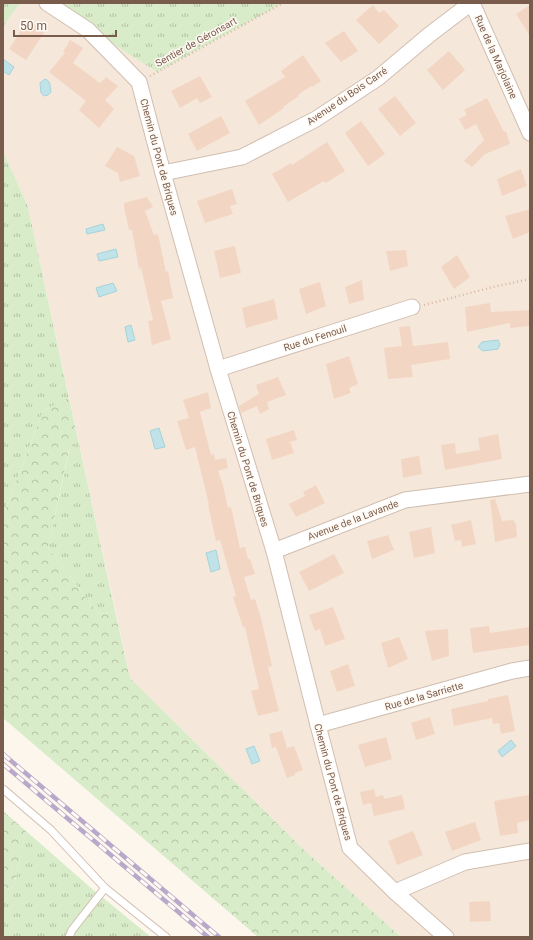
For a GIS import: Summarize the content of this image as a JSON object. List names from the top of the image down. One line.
{"streets":{"street":["Rue de la Marjolaine","Avenue du Bois Carré","Chemin du Pont de Briques","Rue du Fenouil","Avenue de la Lavande","Rue de la Sarriette"],"path":["Sentier de Géronsart"]},"crossings":[["Sentier de Géronsart","Chemin du Pont de Briques"],["Rue de la Marjolaine","Avenue du Bois Carré"],["Avenue du Bois Carré","Chemin du Pont de Briques"],["Chemin du Pont de Briques","Rue du Fenouil"],["Chemin du Pont de Briques","Avenue de la Lavande"],["Chemin du Pont de Briques","Rue de la Sarriette"]],"scale_bar":"50 m"}
